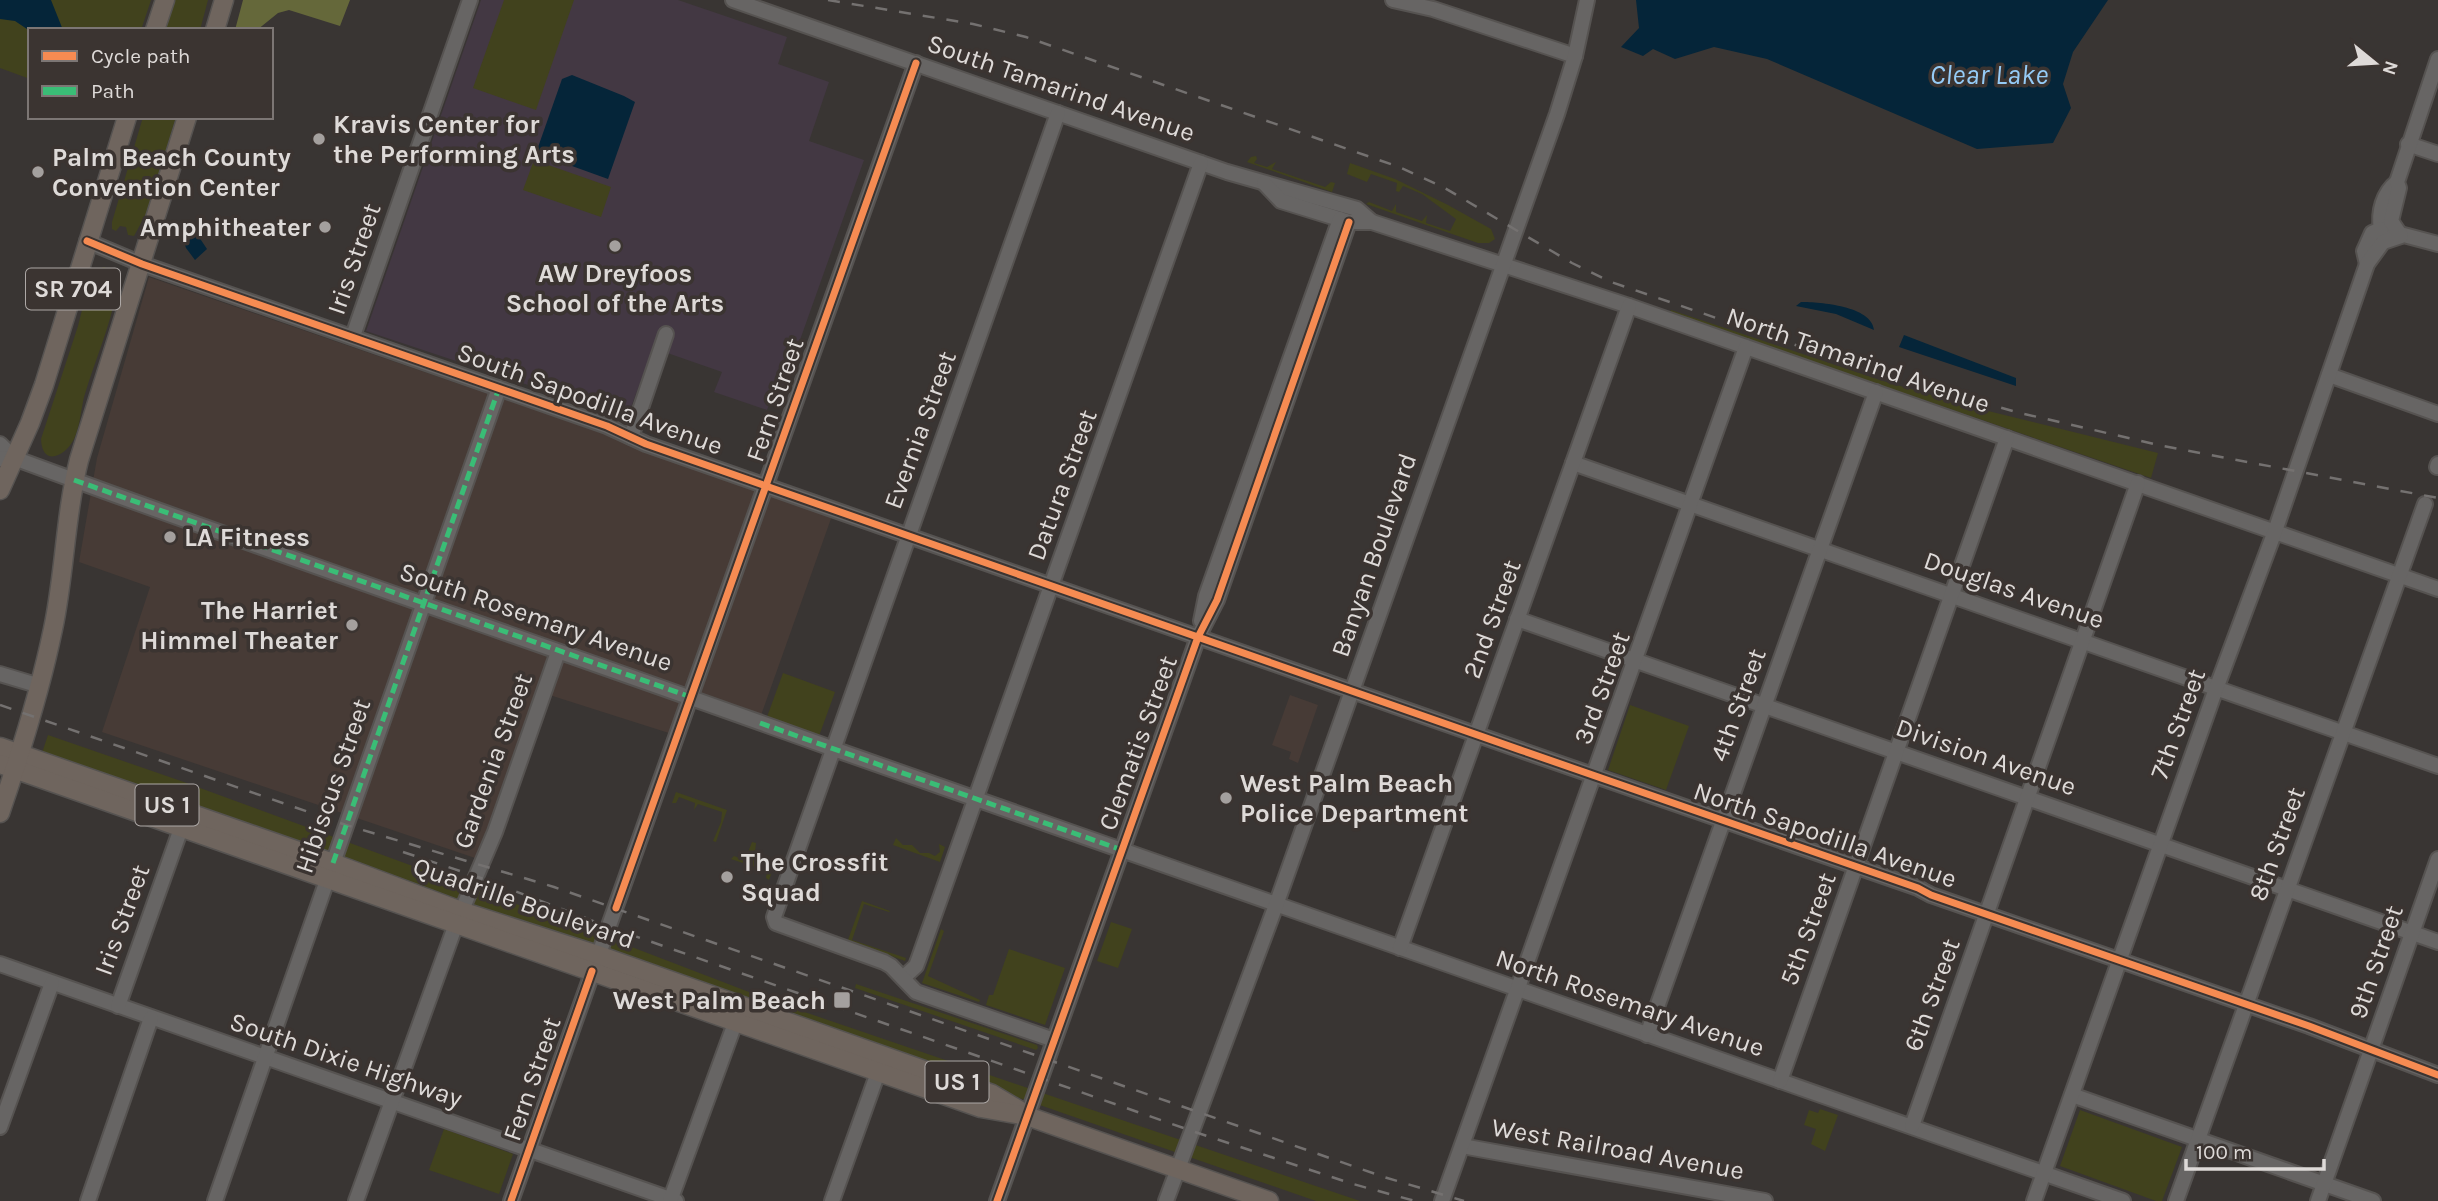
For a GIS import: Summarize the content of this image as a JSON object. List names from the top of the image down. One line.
{"streets":{"main road":["SR 704","US 1","Quadrille Boulevard"],"street":["South Tamarind Avenue","Iris Street","North Tamarind Avenue","South Sapodilla Avenue","Fern Street","Evernia Street","Datura Street","Banyan Boulevard","Douglas Avenue","South Rosemary Avenue","2nd Street","3rd Street","4th Street","7th Street","Clematis Street","Division Avenue","Gardenia Street","Hibiscus Street","North Sapodilla Avenue","8th Street","5th Street","9th Street","6th Street","North Rosemary Avenue","South Dixie Highway","West Railroad Avenue"]},"crossings":[["South Tamarind Avenue","North Tamarind Avenue"],["South Tamarind Avenue","Fern Street"],["South Tamarind Avenue","Evernia Street"],["South Tamarind Avenue","Datura Street"],["South Tamarind Avenue","Clematis Street"],["Iris Street","South Sapodilla Avenue"],["Iris Street","Quadrille Boulevard"],["Iris Street","South Dixie Highway"],["SR 704","South Sapodilla Avenue"],["SR 704","South Rosemary Avenue"],["SR 704","Quadrille Boulevard"],["North Tamarind Avenue","Banyan Boulevard"],["North Tamarind Avenue","2nd Street"],["North Tamarind Avenue","3rd Street"],["North Tamarind Avenue","4th Street"],["North Tamarind Avenue","7th Street"],["North Tamarind Avenue","Clematis Street"],["North Tamarind Avenue","8th Street"],["North Tamarind Avenue","5th Street"],["North Tamarind Avenue","6th Street"],["South Sapodilla Avenue","Fern Street"],["South Sapodilla Avenue","Evernia Street"],["South Sapodilla Avenue","Datura Street"],["South Sapodilla Avenue","Clematis Street"],["South Sapodilla Avenue","Hibiscus Street"],["South Sapodilla Avenue","North Sapodilla Avenue"],["Fern Street","South Rosemary Avenue"],["Fern Street","Quadrille Boulevard"],["Fern Street","South Dixie Highway"],["Evernia Street","Datura Street"],["Evernia Street","South Rosemary Avenue"],["Datura Street","South Rosemary Avenue"],["Banyan Boulevard","North Sapodilla Avenue"],["Banyan Boulevard","Quadrille Boulevard"],["Banyan Boulevard","North Rosemary Avenue"],["Douglas Avenue","2nd Street"],["Douglas Avenue","3rd Street"],["Douglas Avenue","4th Street"],["Douglas Avenue","7th Street"],["Douglas Avenue","8th Street"],["Douglas Avenue","5th Street"],["Douglas Avenue","6th Street"],["South Rosemary Avenue","Clematis Street"],["South Rosemary Avenue","Gardenia Street"],["South Rosemary Avenue","Hibiscus Street"],["South Rosemary Avenue","North Rosemary Avenue"],["2nd Street","Division Avenue"],["2nd Street","North Sapodilla Avenue"],["2nd Street","North Rosemary Avenue"],["3rd Street","Division Avenue"],["3rd Street","North Sapodilla Avenue"],["3rd Street","North Rosemary Avenue"],["3rd Street","West Railroad Avenue"],["4th Street","Division Avenue"],["4th Street","North Sapodilla Avenue"],["4th Street","North Rosemary Avenue"],["7th Street","Division Avenue"],["7th Street","North Sapodilla Avenue"],["7th Street","North Rosemary Avenue"],["Clematis Street","North Sapodilla Avenue"],["Clematis Street","Quadrille Boulevard"],["Clematis Street","North Rosemary Avenue"],["Division Avenue","8th Street"],["Division Avenue","5th Street"],["Division Avenue","9th Street"],["Division Avenue","6th Street"],["Gardenia Street","Quadrille Boulevard"],["Gardenia Street","South Dixie Highway"],["Hibiscus Street","Quadrille Boulevard"],["Hibiscus Street","South Dixie Highway"],["North Sapodilla Avenue","8th Street"],["North Sapodilla Avenue","5th Street"],["North Sapodilla Avenue","9th Street"],["North Sapodilla Avenue","6th Street"],["5th Street","North Rosemary Avenue"],["6th Street","North Rosemary Avenue"]],"water":["Clear Lake"],"places":{"other":["Kravis Center for the Performing Arts","Palm Beach County Convention Center","Amphitheater","AW Dreyfoos School of the Arts","LA Fitness","The Harriet Himmel Theater","West Palm Beach Police Department","The Crossfit Squad"],"transit":["West Palm Beach"]},"legend":["Cycle path","Path"],"scale_bar":"100 m","north":"right"}
